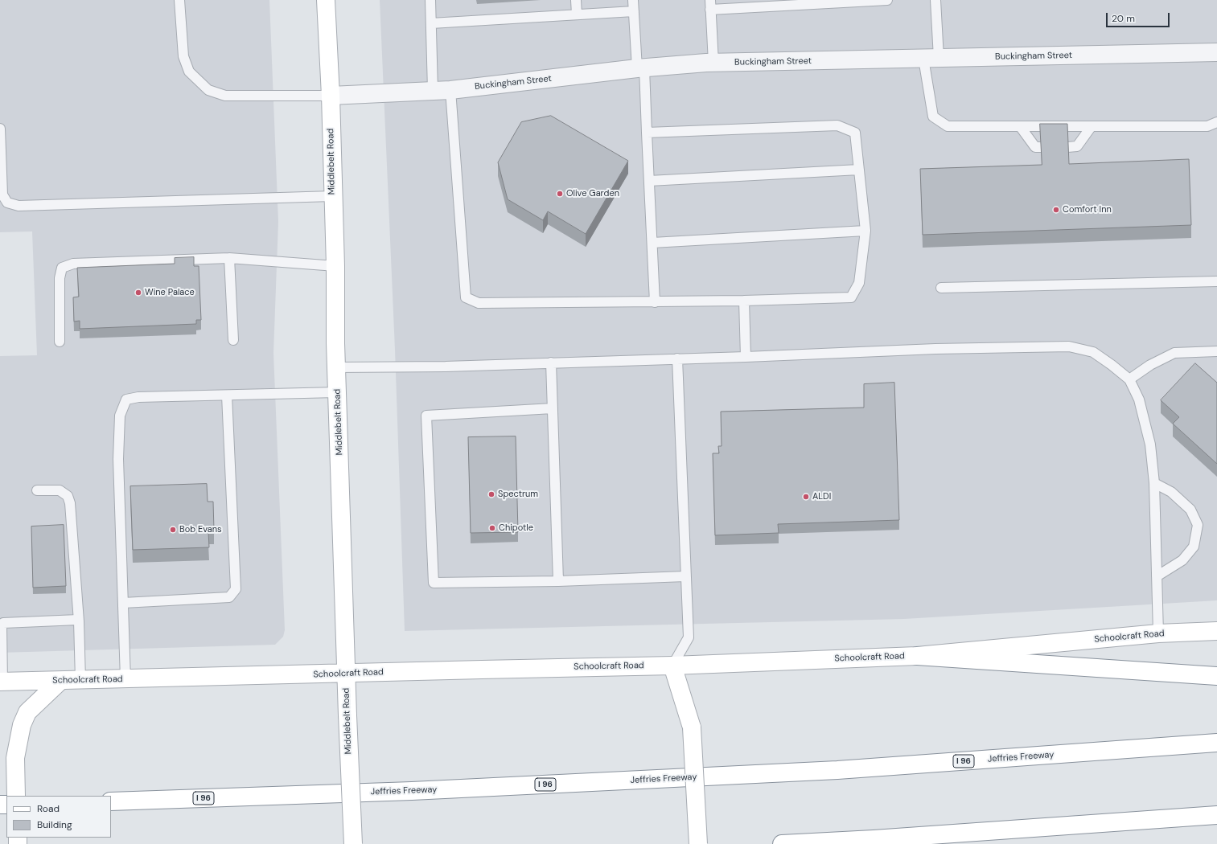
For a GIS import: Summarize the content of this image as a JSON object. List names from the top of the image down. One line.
{"streets":{"main road":["Middlebelt Road","Schoolcraft Road","Jeffries Freeway","I 96"],"street":["Buckingham Street"]},"crossings":[["Buckingham Street","Middlebelt Road"],["Middlebelt Road","Schoolcraft Road"]],"places":["Olive Garden","Comfort Inn","Wine Palace","Spectrum","ALDI","Chipotle","Bob Evans"],"legend":["Road","Building"],"scale_bar":"20 m"}
